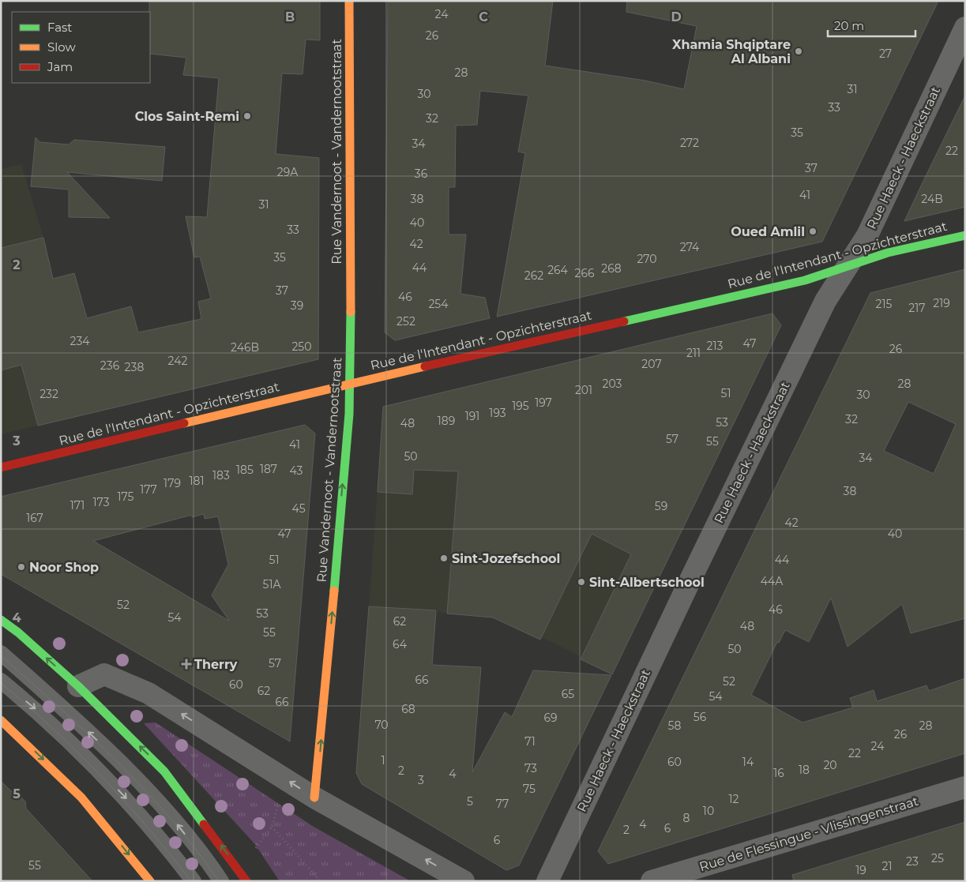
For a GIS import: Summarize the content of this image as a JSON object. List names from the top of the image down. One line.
{"streets":{"street":["Rue Vandernoot - Vandernootstraat","Rue Haeck - Haeckstraat","Rue de l'Intendant - Opzichterstraat","Rue de Flessingue - Vlissingenstraat"]},"crossings":[["Rue Vandernoot - Vandernootstraat","Rue de l'Intendant - Opzichterstraat"],["Rue Haeck - Haeckstraat","Rue de l'Intendant - Opzichterstraat"]],"one_way":["Rue Vandernoot - Vandernootstraat"],"places":{"other":["Xhamia Shqiptare Al Albani","Clos Saint-Remi","Oued Amlil","Sint-Jozefschool","Noor Shop","Sint-Albertschool"],"health":["Therry"]},"house_numbers":["24","26","27","28","31","30","33","32","35","272","34","22","37","29A","36","41","38","24B","31","40","33","42","274","35","270","44","268","264","266","262","37","46","219","254","215","39","217","252","234","47","213","250","246B","26","211","242","207","236","238","203","28","201","51","232","30","197","195","193","191","32","189","53","48","57","55","41","50","34","187","185","43","183","181","179","177","38","175","173","171","59","45","167","42","47","40","51","44","44A","51A","52","46","53","54","62","48","55","64","50","57","66","52","60","62","65","54","66","68","56","69","70","58","28","26","71","24","22","1","60","14","20","73","18","2","16","4","3","75","12","5","77","10","8","4","6","2","6","25","23","55","21","19"],"legend":["Fast","Slow","Jam"],"scale_bar":"20 m","grid":{"columns":["B","C","D"],"rows":["2","3","4","5"]}}
